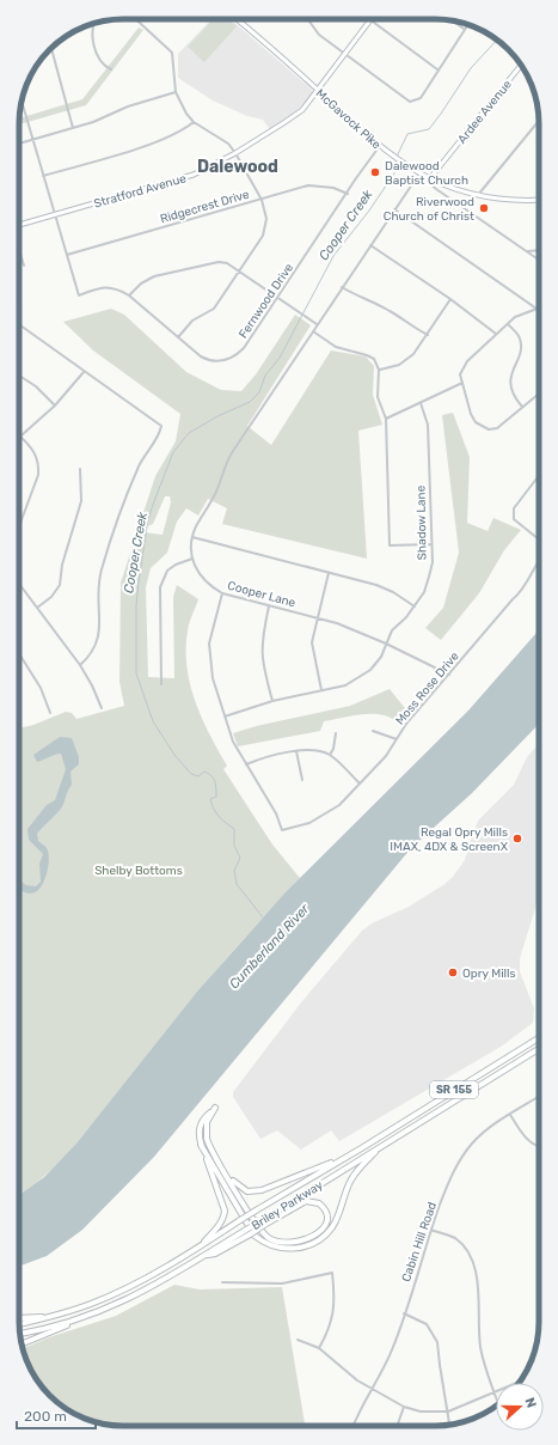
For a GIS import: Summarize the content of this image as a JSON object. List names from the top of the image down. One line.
{"streets":{"highway":["SR 155","Briley Parkway"],"street":["Ardee Avenue","McGavock Pike","Stratford Avenue","Ridgecrest Drive","Fernwood Drive","Shadow Lane","Cooper Lane","Moss Rose Drive","Cabin Hill Road"]},"crossings":[["Ardee Avenue","McGavock Pike"],["McGavock Pike","Stratford Avenue"],["McGavock Pike","Fernwood Drive"],["Ridgecrest Drive","Fernwood Drive"],["Shadow Lane","Cooper Lane"],["Cooper Lane","Moss Rose Drive"]],"districts":["Dalewood"],"water":["Cooper Creek","Cumberland River"],"parks":["Shelby Bottoms"],"places":["Dalewood Baptist Church","Riverwood Church of Christ","Regal Opry Mills IMAX, 4DX & ScreenX","Opry Mills"],"scale_bar":"200 m","north":"right"}
